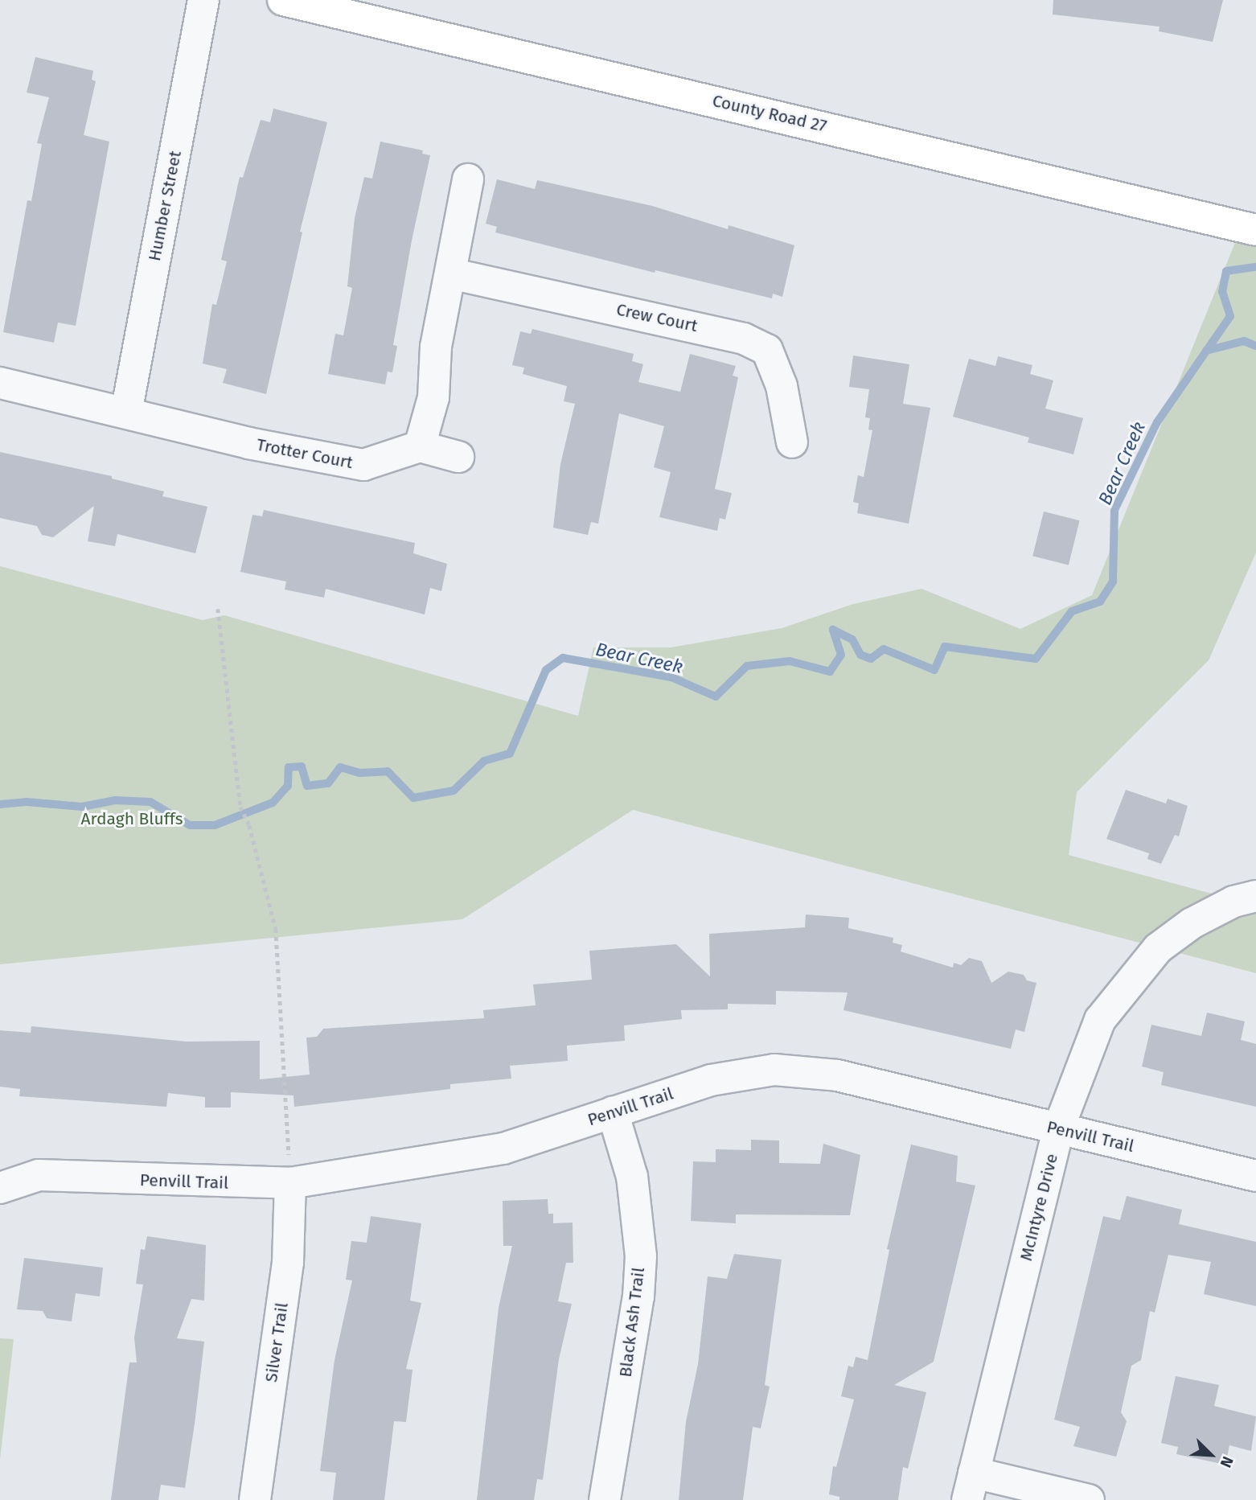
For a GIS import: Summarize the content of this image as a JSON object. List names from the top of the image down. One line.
{"streets":{"main road":["County Road 27"],"street":["Humber Street","Crew Court","Trotter Court","Penvill Trail","McIntyre Drive","Black Ash Trail","Silver Trail"]},"crossings":[["Humber Street","Trotter Court"],["Penvill Trail","McIntyre Drive"],["Penvill Trail","Black Ash Trail"],["Penvill Trail","Silver Trail"]],"water":["Bear Creek"],"parks":["Ardagh Bluffs"],"north":"bottom right"}
